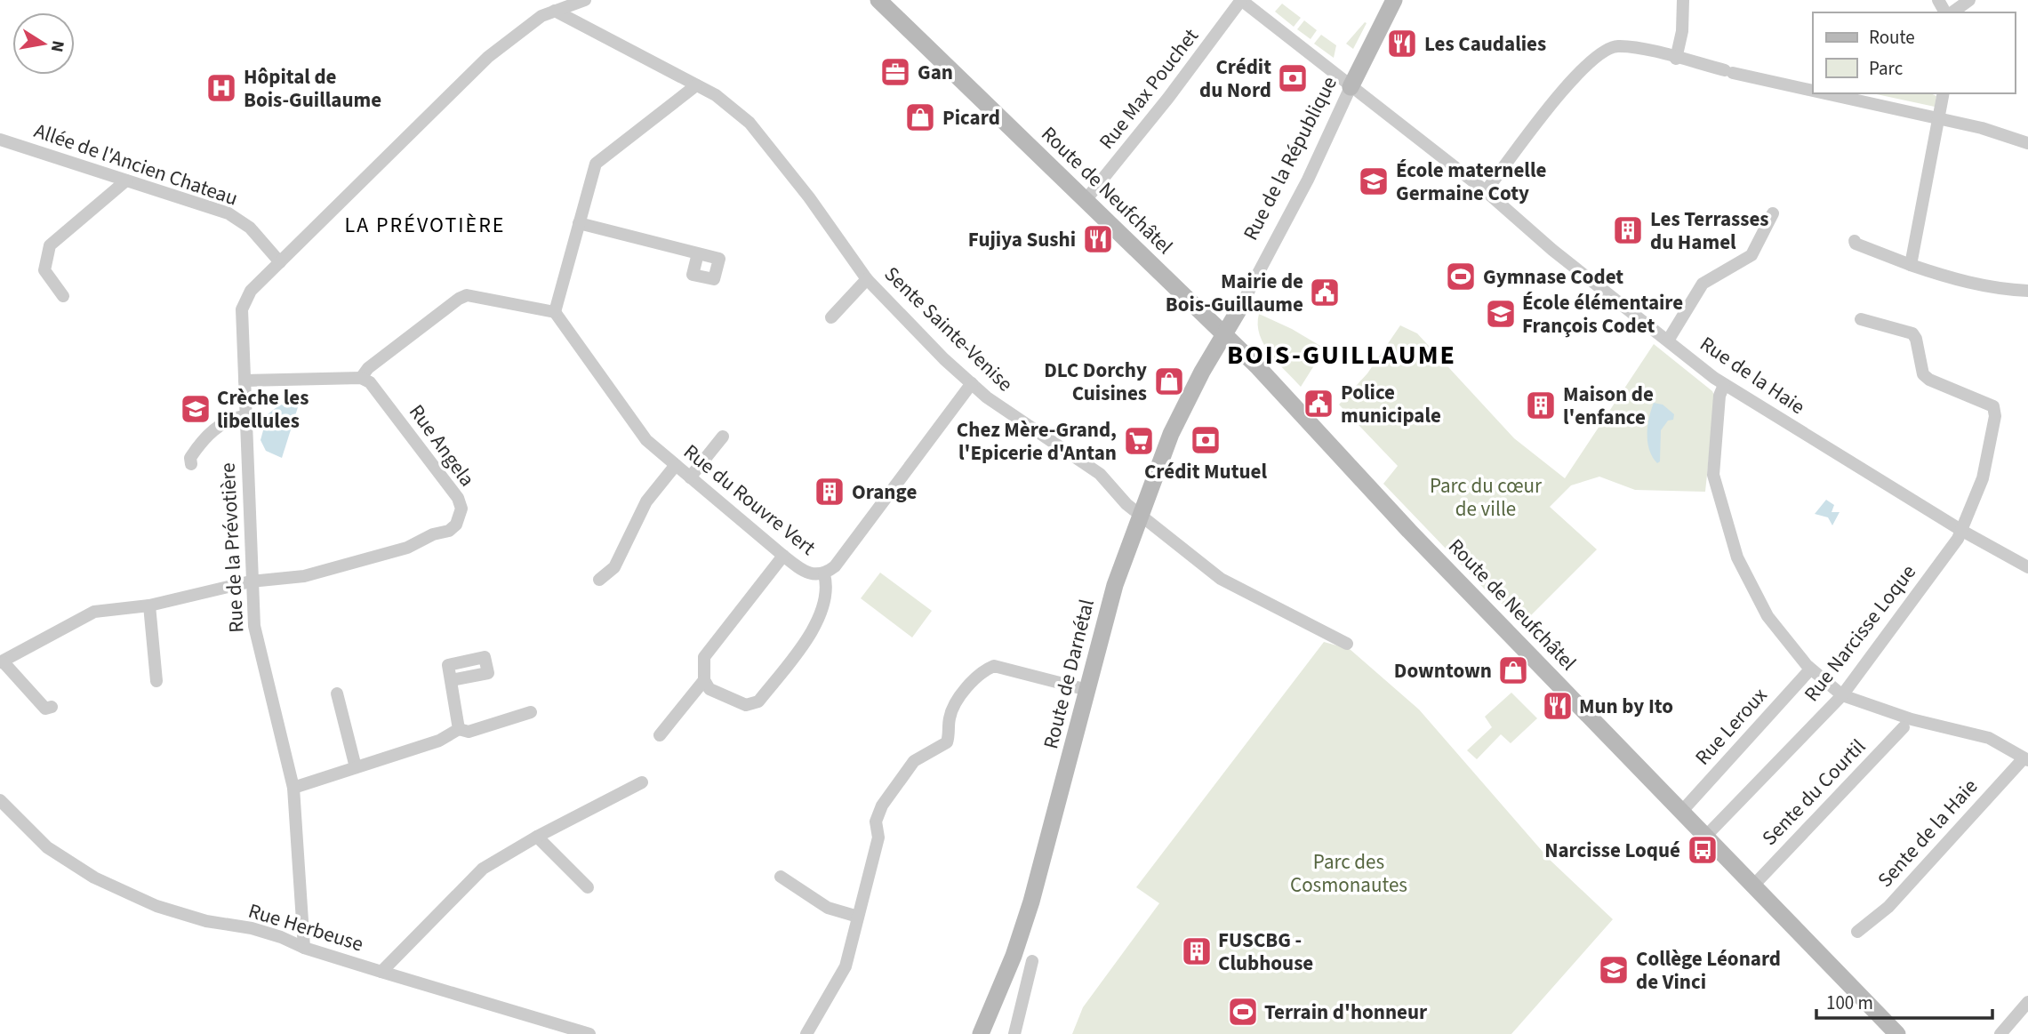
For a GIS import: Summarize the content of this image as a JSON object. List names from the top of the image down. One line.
{"streets":{"main road":["Rue de la République","Route de Neufchâtel","Route de Darnétal"],"street":["Rue Max Pouchet","Allée de l'Ancien Chateau","Sente Sainte-Venise","Rue de la Haie","Rue Angela","Rue du Rouvre Vert","Rue de la Prévotière","Rue Narcisse Loque","Rue Leroux","Sente du Courtil","Sente de la Haie","Rue Herbeuse"]},"crossings":[["Rue Max Pouchet","Route de Neufchâtel"],["Rue Max Pouchet","Rue de la Haie"],["Rue de la République","Route de Neufchâtel"],["Rue de la République","Rue de la Haie"],["Rue de la République","Route de Darnétal"],["Allée de l'Ancien Chateau","Rue de la Prévotière"],["Route de Neufchâtel","Rue Narcisse Loque"],["Route de Neufchâtel","Route de Darnétal"],["Route de Neufchâtel","Rue Leroux"],["Route de Neufchâtel","Sente du Courtil"],["Sente Sainte-Venise","Rue du Rouvre Vert"],["Sente Sainte-Venise","Rue de la Prévotière"],["Sente Sainte-Venise","Route de Darnétal"],["Rue de la Haie","Rue Narcisse Loque"],["Rue Angela","Rue de la Prévotière"],["Rue de la Prévotière","Rue Herbeuse"]],"districts":["LA PRÉVOTIÈRE","BOIS-GUILLAUME"],"parks":["Parc du cœur de ville","Parc des Cosmonautes"],"places":{"restaurant":["Les Caudalies","Fujiya Sushi","Mun by Ito"],"office":["Gan"],"bank":["Crédit du Nord","Crédit Mutuel"],"hospital":["Hôpital de Bois-Guillaume"],"shop":["Picard","DLC Dorchy Cuisines","Downtown"],"school or university":["École maternelle Germaine Coty","École élémentaire François Codet","Crèche les libellules","Collège Léonard de Vinci"],"building":["Les Terrasses du Hamel","Maison de l'enfance","Orange","FUSCBG - Clubhouse"],"sports":["Gymnase Codet","Terrain d'honneur"],"public building":["Mairie de Bois-Guillaume","Police municipale"],"supermarket":["Chez Mère-Grand, l'Epicerie d'Antan"],"bus stop":["Narcisse Loqué"]},"legend":["Route","Parc"],"scale_bar":"100 m","north":"right"}
